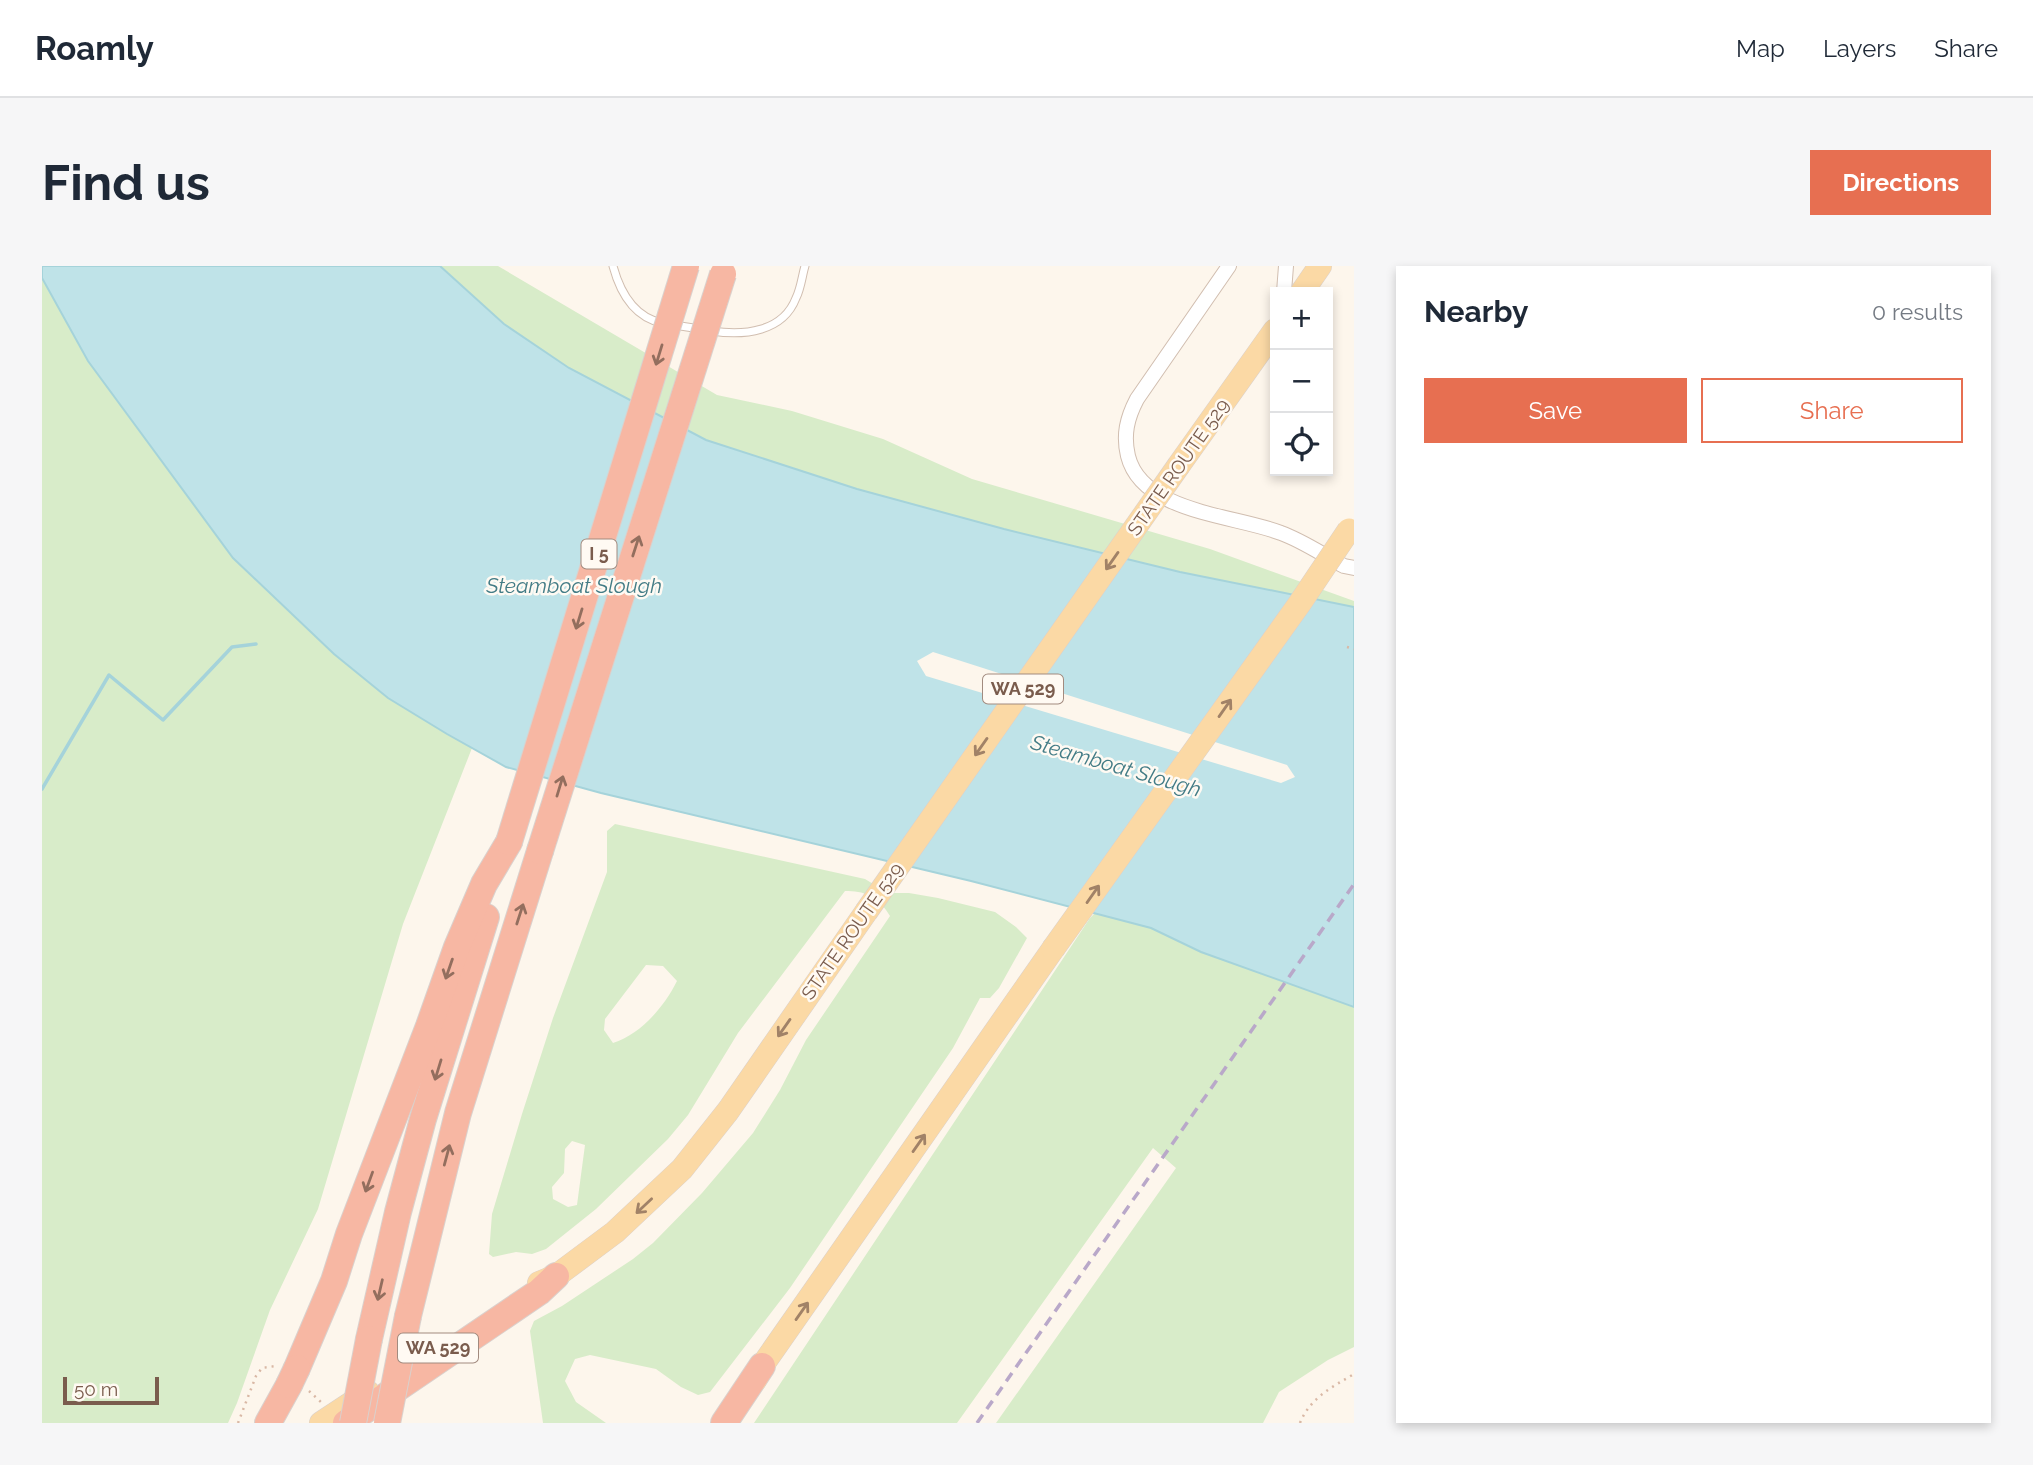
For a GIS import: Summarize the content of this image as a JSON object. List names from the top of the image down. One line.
{"streets":{"highway":["I 5"],"main road":["STATE ROUTE 529","WA 529"]},"water":["Steamboat Slough"],"scale_bar":"50 m","page":{"header":"Roamly","nav":["Map","Layers","Share"],"buttons":["Directions",["Save","Share"]],"title":"Find us","heading":["Nearby","0 results"],"map_buttons":["+","−"],"scale":"50 m"}}
